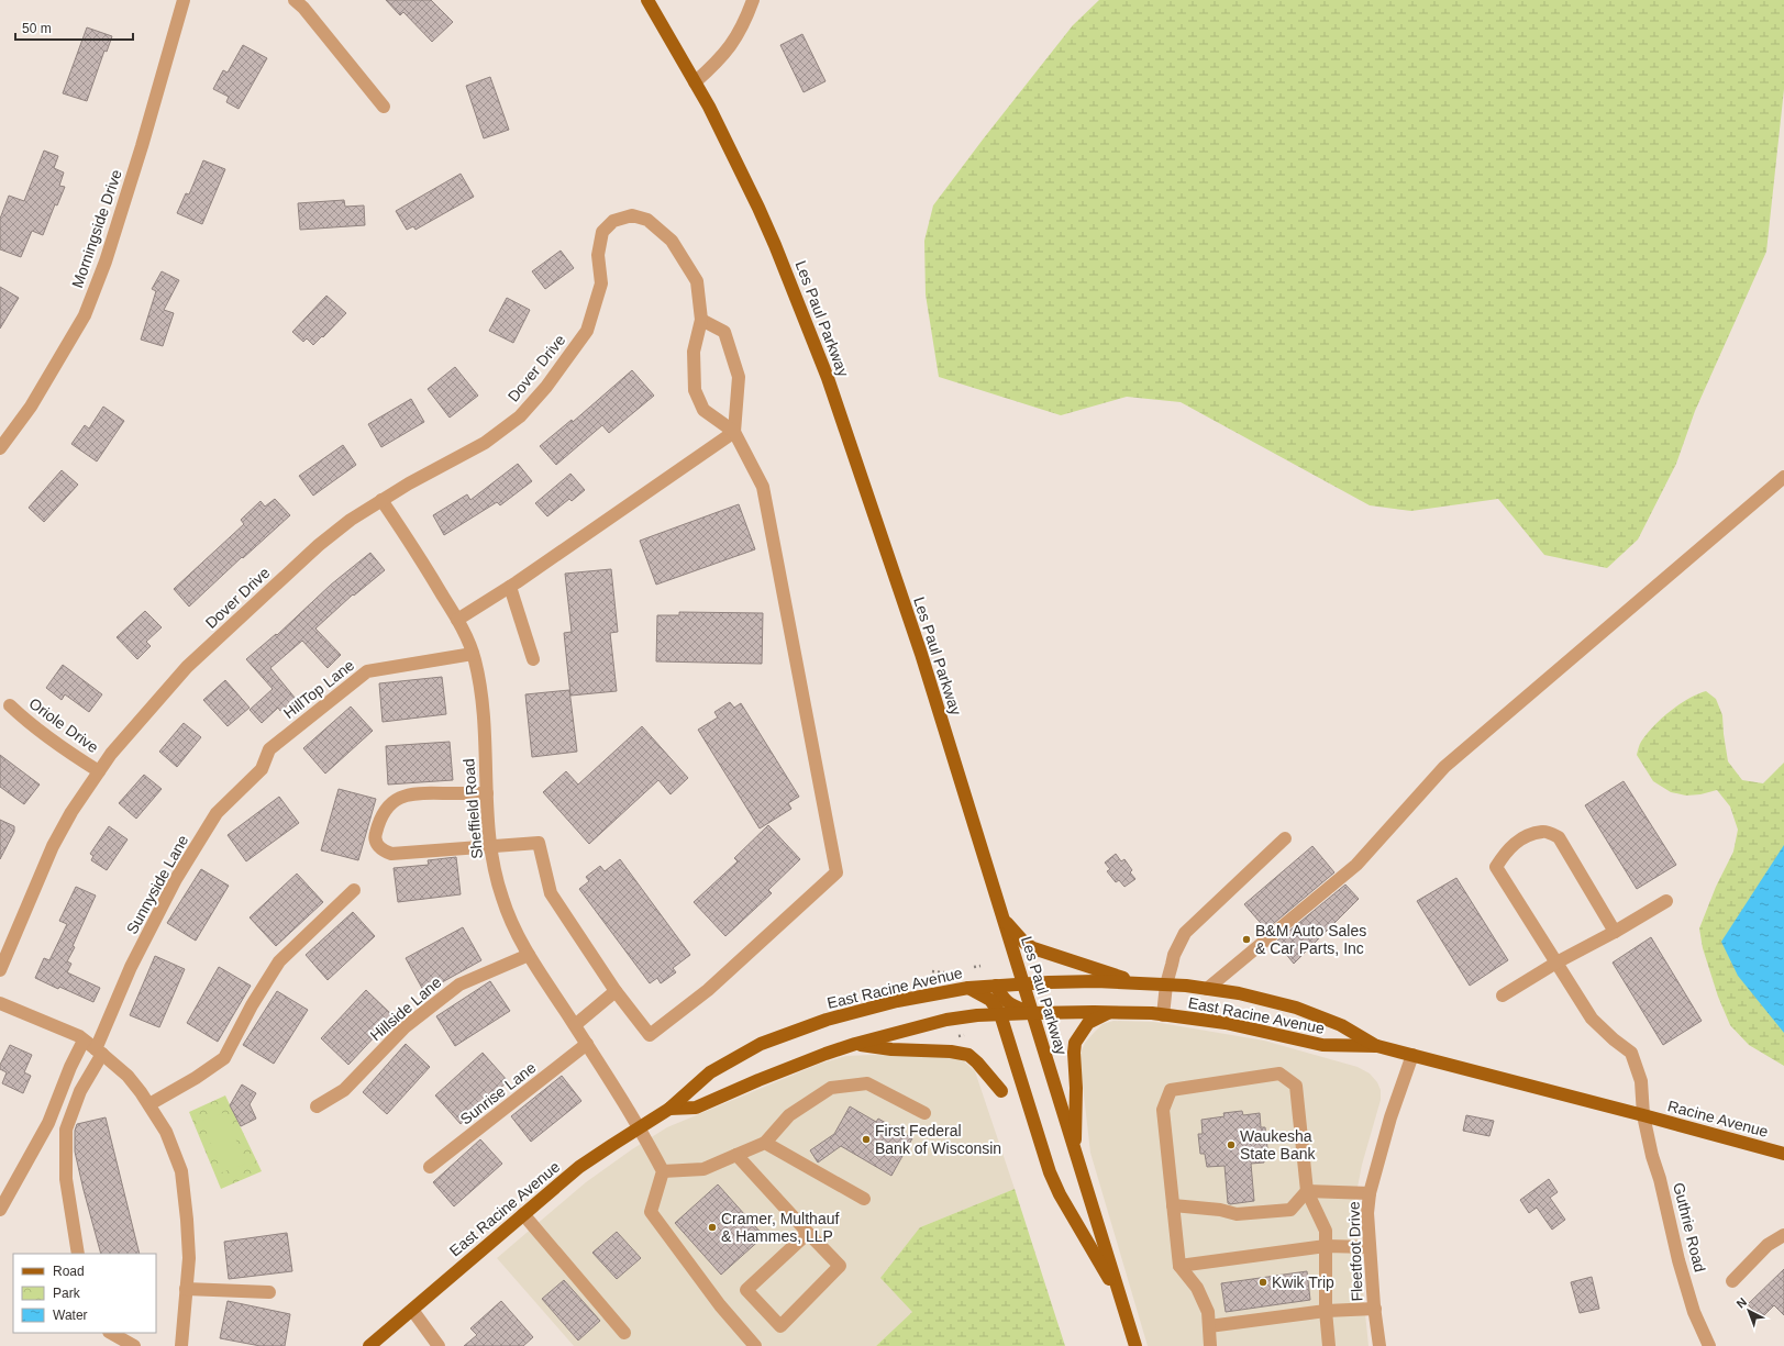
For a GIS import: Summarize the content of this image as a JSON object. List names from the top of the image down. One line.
{"streets":{"main road":["Les Paul Parkway","East Racine Avenue","Racine Avenue"],"street":["Morningside Drive","Dover Drive","HillTop Lane","Oriole Drive","Sheffield Road","Sunnyside Lane","Hillside Lane","Sunrise Lane","Guthrie Road","Fleetfoot Drive"]},"crossings":[["Les Paul Parkway","East Racine Avenue"],["Dover Drive","Oriole Drive"],["Dover Drive","Sheffield Road"],["HillTop Lane","Sheffield Road"],["HillTop Lane","Sunnyside Lane"],["Sheffield Road","East Racine Avenue"],["Sheffield Road","Hillside Lane"],["Sheffield Road","Sunrise Lane"],["East Racine Avenue","Racine Avenue"],["East Racine Avenue","Guthrie Road"],["East Racine Avenue","Fleetfoot Drive"],["Racine Avenue","Guthrie Road"]],"places":["B&M Auto Sales & Car Parts, Inc","First Federal Bank of Wisconsin","Waukesha State Bank","Cramer, Multhauf & Hammes, LLP","Kwik Trip"],"legend":["Road","Park","Water"],"scale_bar":"50 m","north":"top left"}
